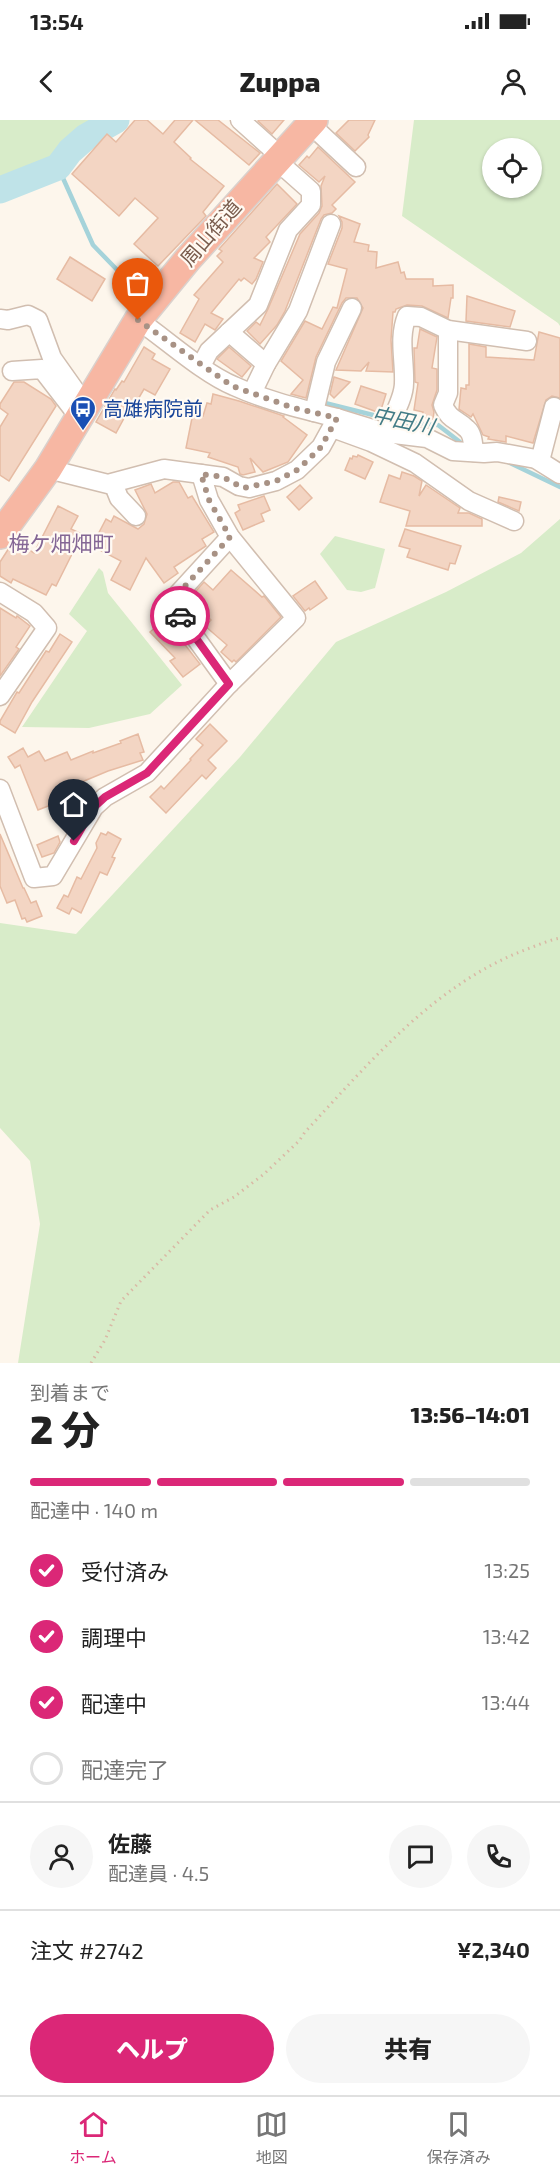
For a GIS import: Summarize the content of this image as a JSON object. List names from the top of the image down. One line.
{"streets":{"highway":["周山街道"]},"districts":["梅ケ畑畑町"],"water":["中田川"],"places":{"bus stop":["高雄病院前"]},"page":{"status":"13:54","header":"Zuppa","heading":["2 分","到着まで","13:56–14:01"],"panel":["佐藤","配達員 · 4.5","注文 #2742","¥2,340"],"bar":"配達中 · 140 m","list":[["受付済み","13:25"],["調理中","13:42"],["配達中","13:44"],"配達完了"],"buttons":["ヘルプ","共有"],"tabs":["ホーム","地図","保存済み"]}}
